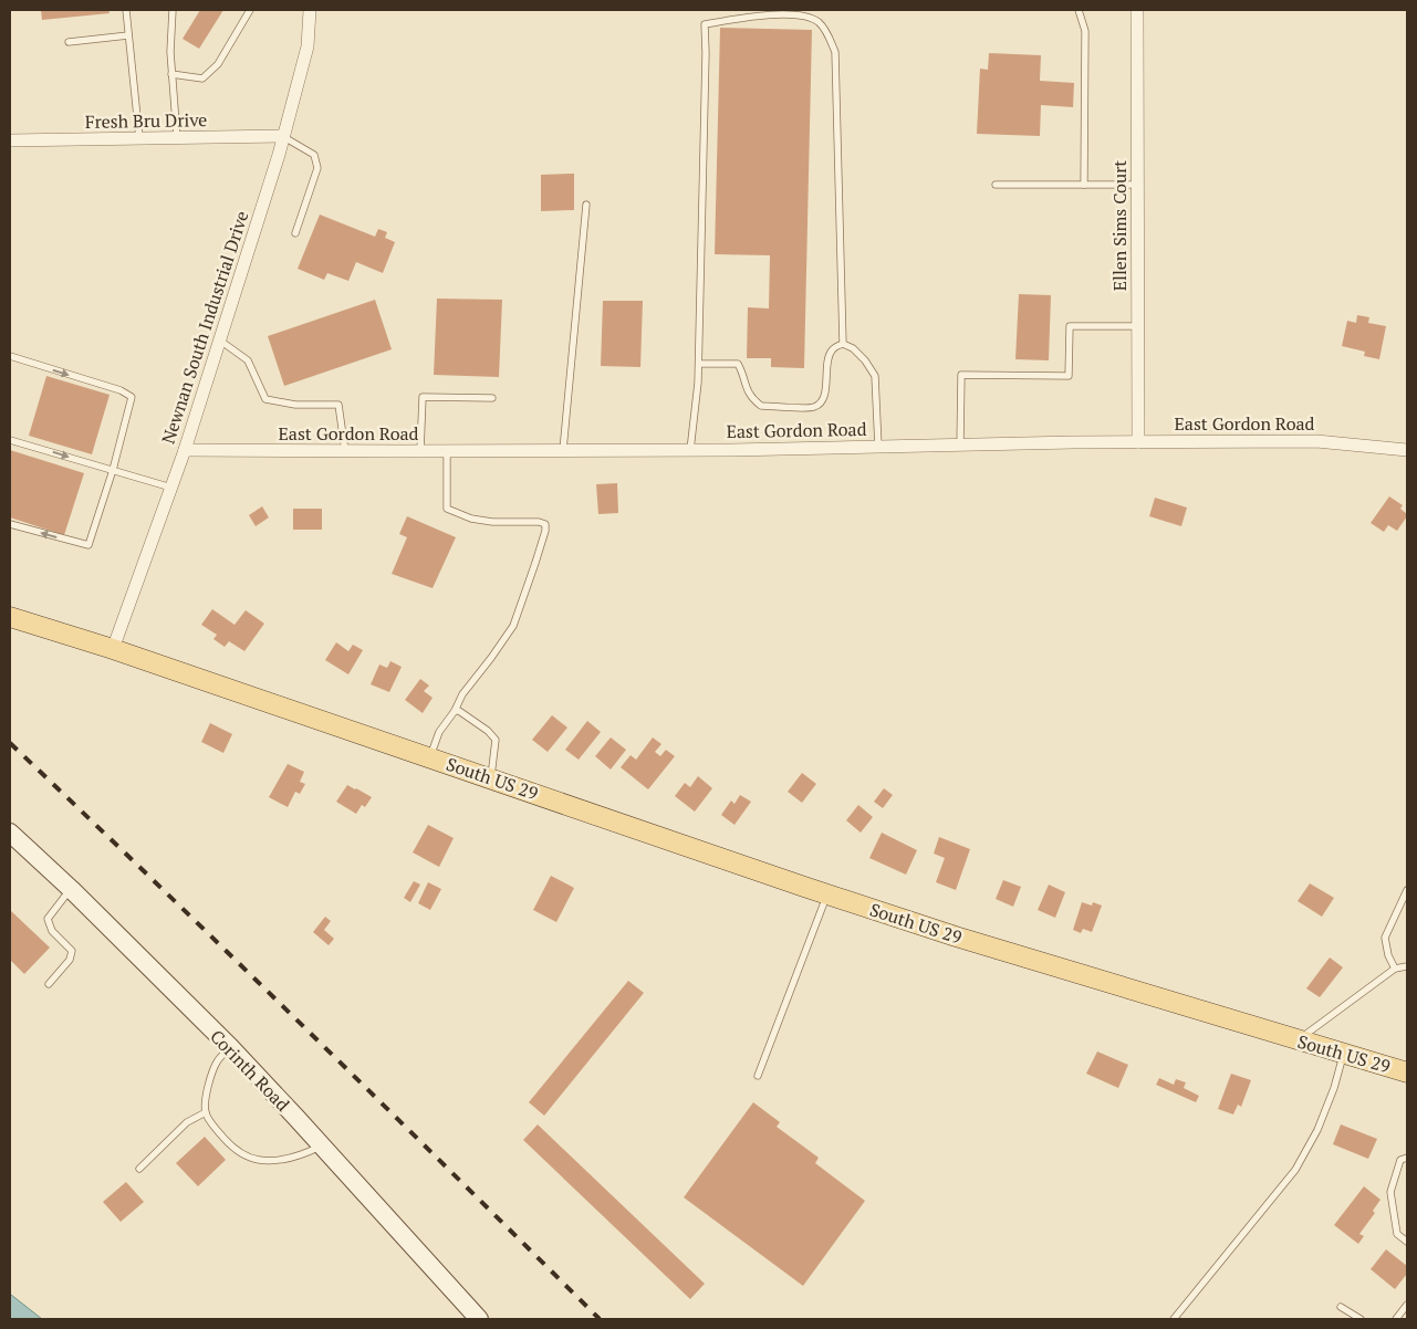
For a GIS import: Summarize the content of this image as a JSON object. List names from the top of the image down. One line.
{"streets":{"main road":["South US 29"],"street":["Fresh Bru Drive","Ellen Sims Court","Newnan South Industrial Drive","East Gordon Road","Corinth Road"]},"crossings":[["Fresh Bru Drive","Newnan South Industrial Drive"],["Ellen Sims Court","East Gordon Road"],["Newnan South Industrial Drive","East Gordon Road"],["Newnan South Industrial Drive","South US 29"]]}
